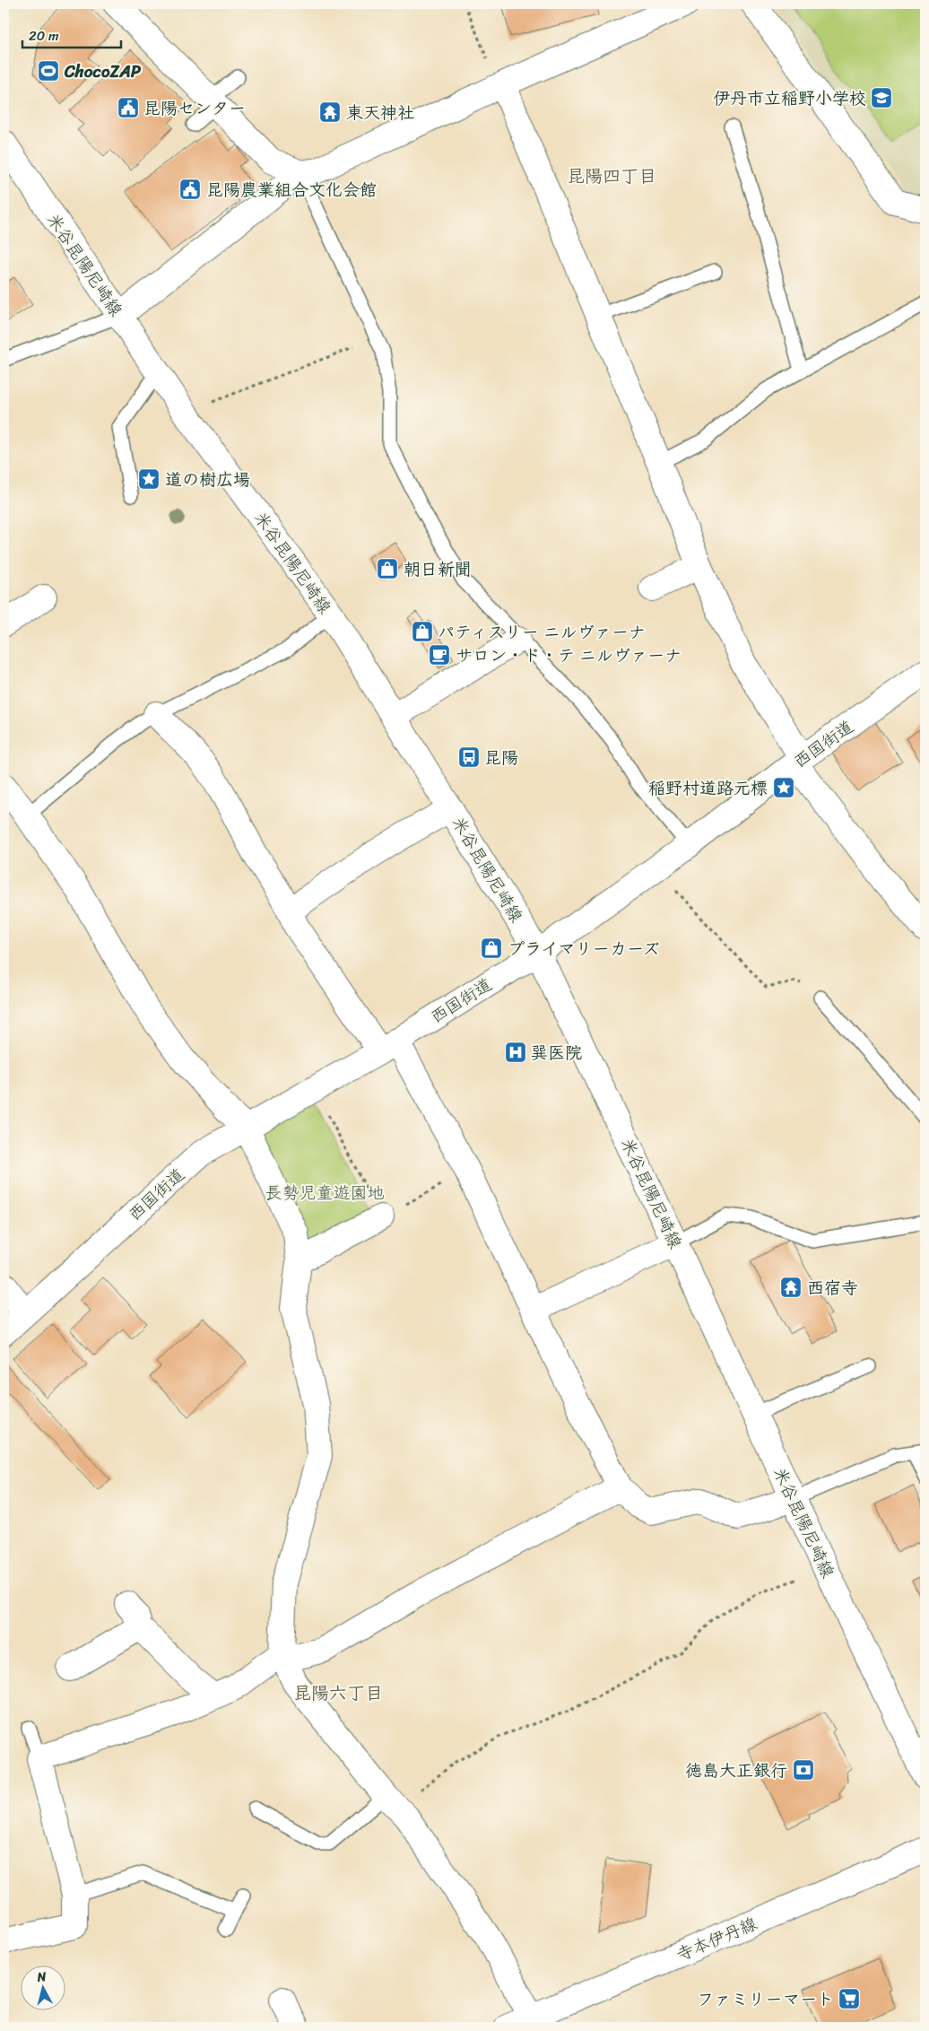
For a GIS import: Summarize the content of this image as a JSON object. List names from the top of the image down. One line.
{"streets":{"street":["米谷昆陽尼崎線","西国街道","寺本伊丹線"]},"crossings":[["米谷昆陽尼崎線","西国街道"]],"districts":["昆陽四丁目","昆陽六丁目"],"parks":["長勢児童遊園地"],"places":{"sports":["ChocoZAP"],"school or university":["伊丹市立稲野小学校"],"public building":["昆陽センター","昆陽農業組合文化会館"],"temple":["東天神社","西宿寺"],"place":["道の樹広場","稲野村道路元標"],"shop":["朝日新聞","パティスリー ニルヴァーナ","プライマリーカーズ"],"cafe":["サロン・ド・テ ニルヴァーナ"],"bus stop":["昆陽"],"hospital":["巽医院"],"bank":["徳島大正銀行"],"supermarket":["ファミリーマート"]},"scale_bar":"20 m","north":"top"}
